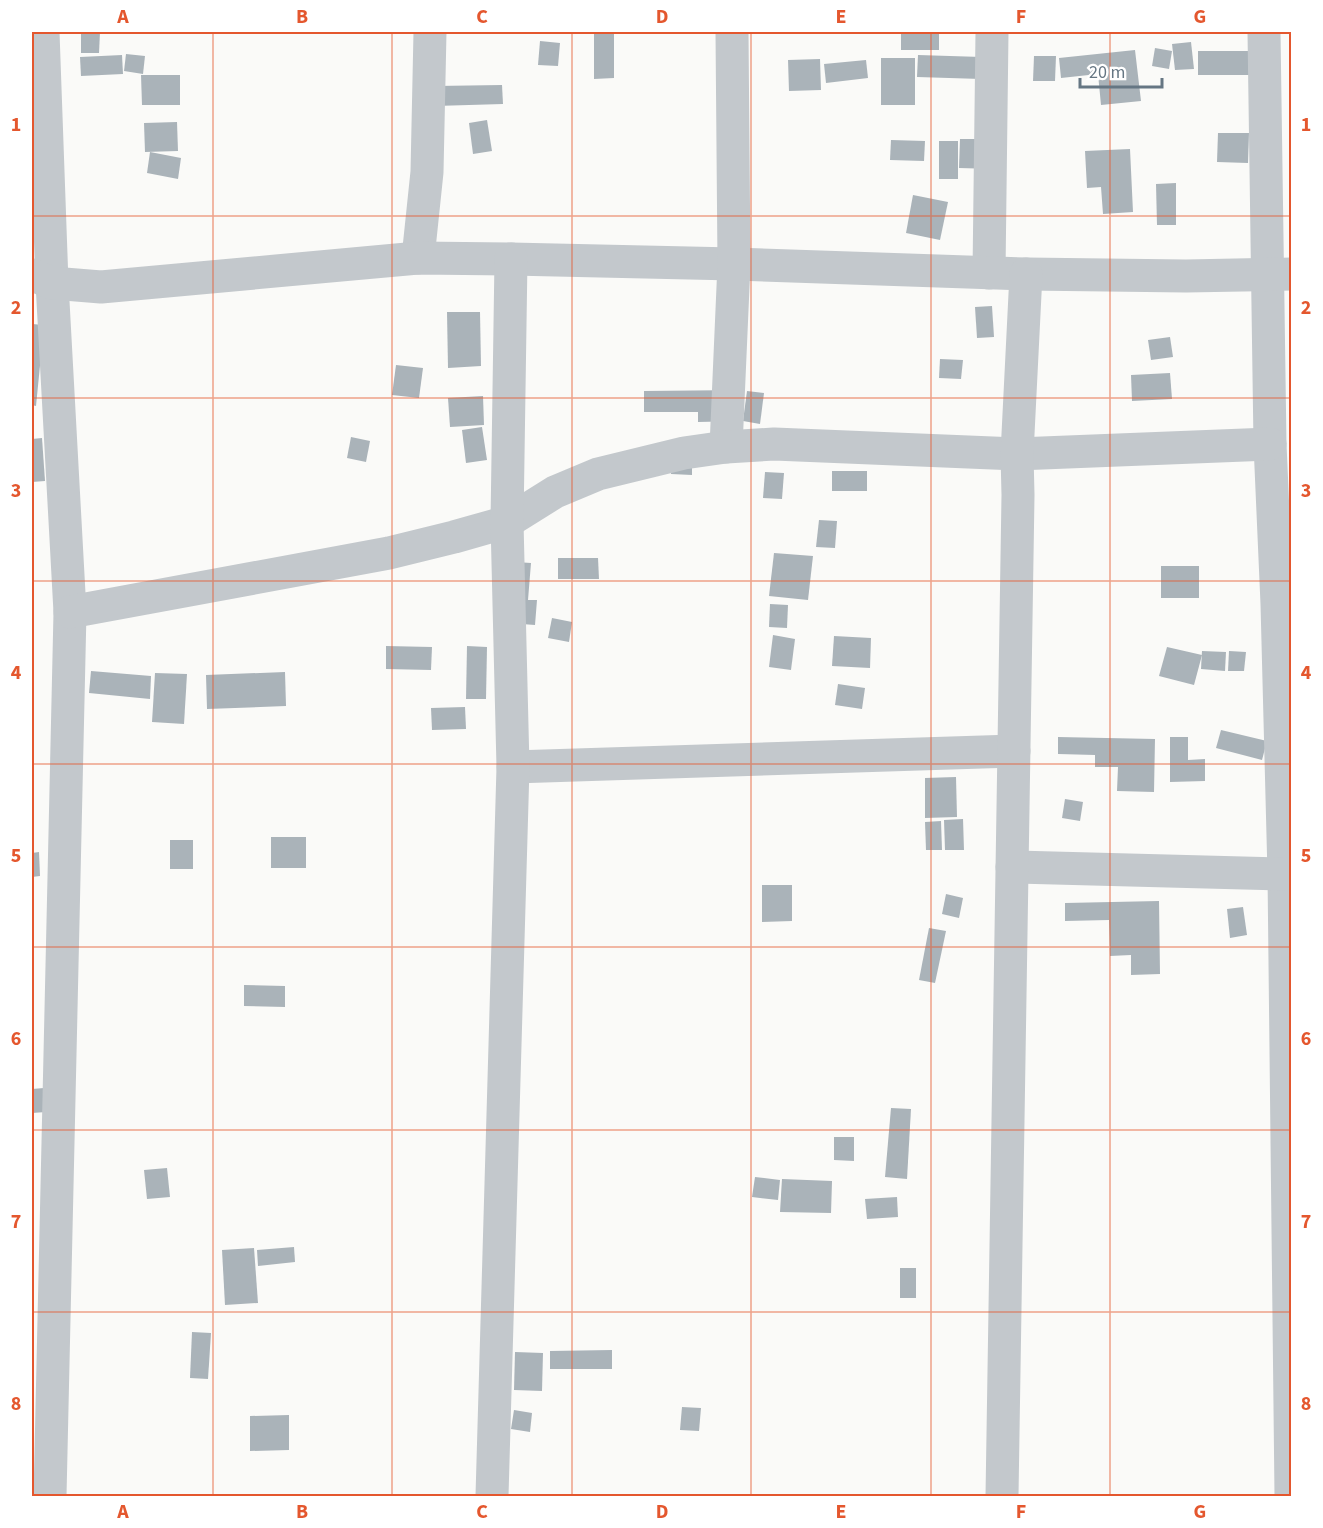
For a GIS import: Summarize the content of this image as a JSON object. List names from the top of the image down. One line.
{"scale_bar":"20 m","grid":{"columns":["A","B","C","D","E","F","G"],"rows":["1","2","3","4","5","6","7","8"]}}
